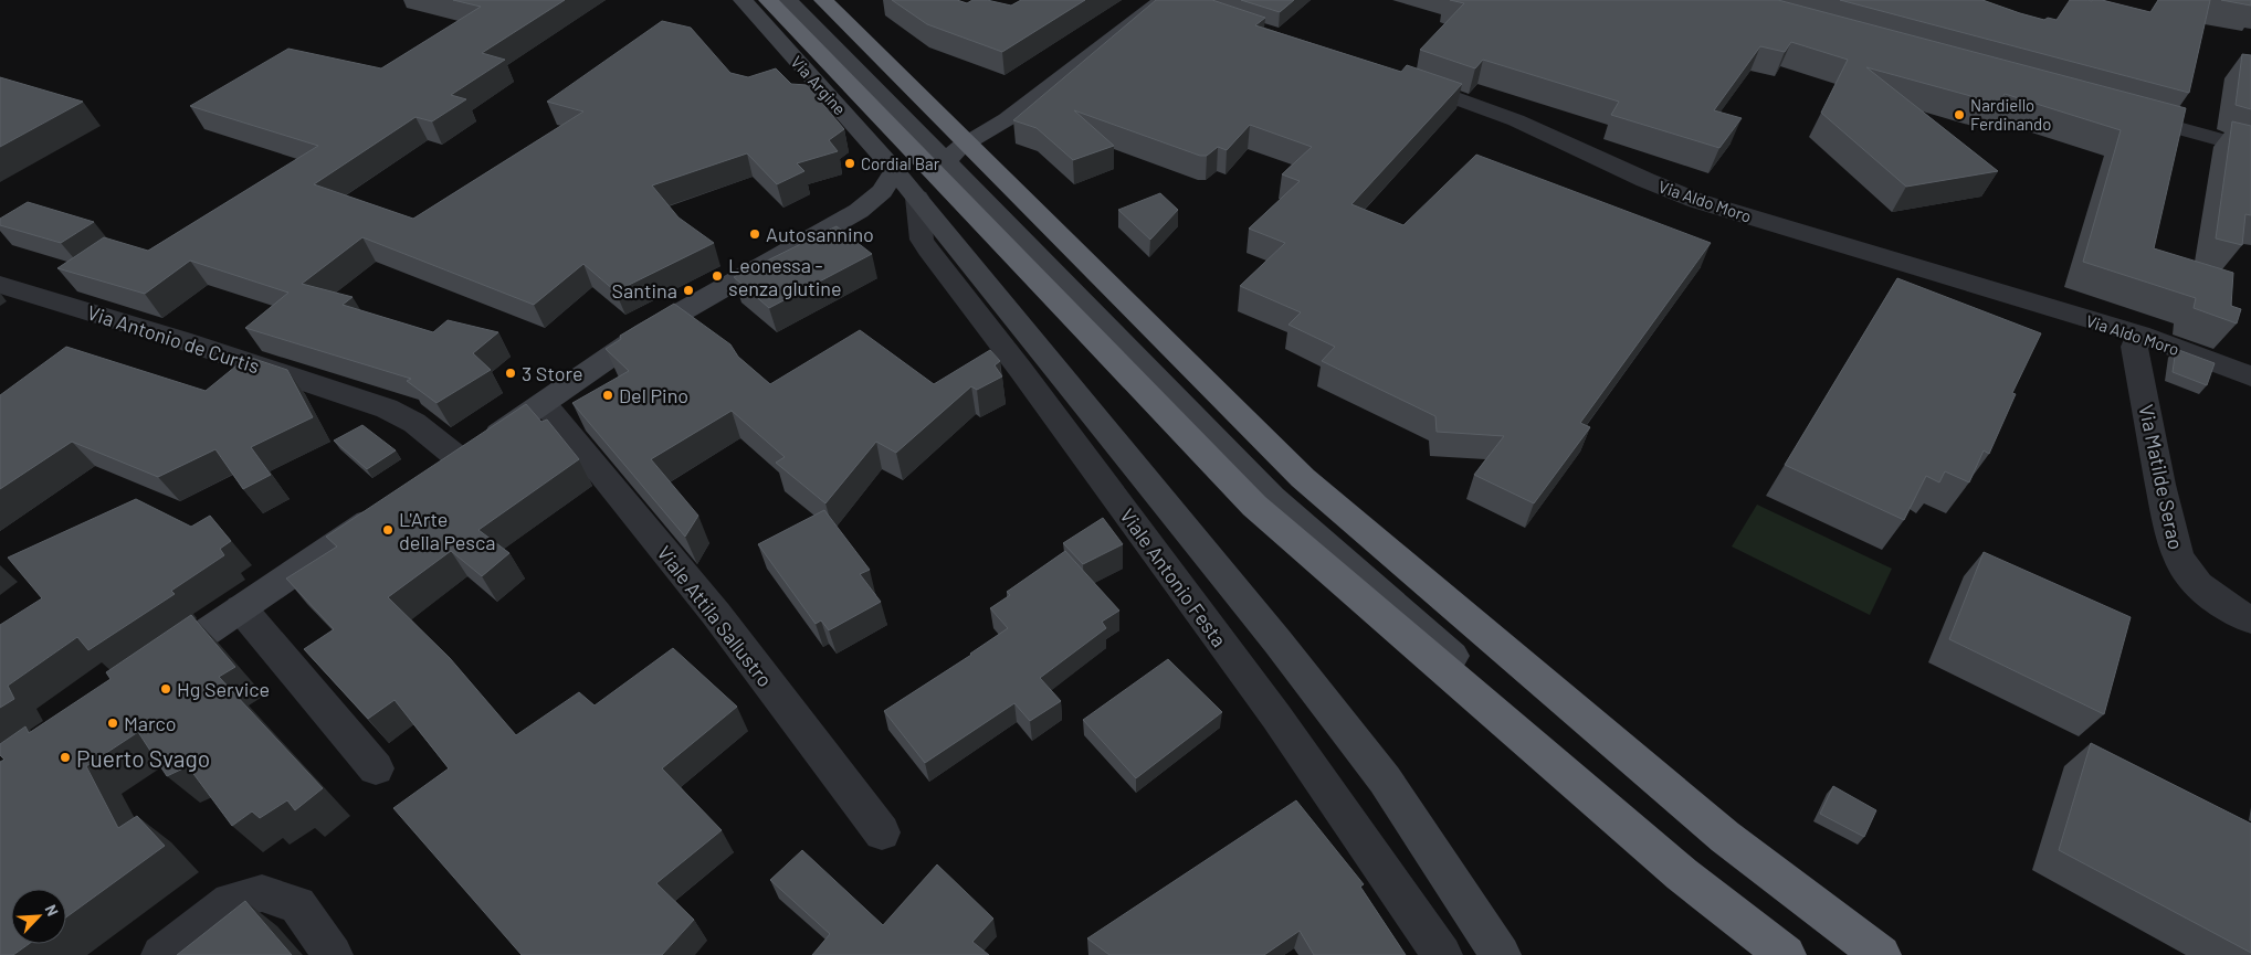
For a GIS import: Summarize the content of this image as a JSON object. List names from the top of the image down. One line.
{"streets":{"street":["Via Argine","Via Aldo Moro","Via Antonio de Curtis","Via Matilde Serao","Viale Antonio Festa","Viale Attila Sallustro"]},"crossings":[["Via Argine","Viale Antonio Festa"],["Via Aldo Moro","Via Matilde Serao"],["Via Antonio de Curtis","Viale Attila Sallustro"]],"places":["Nardiello Ferdinando","Cordial Bar","Autosannino","Leonessa - senza glutine","Santina","3 Store","Del Pino","L'Arte della Pesca","Hg Service","Marco","Puerto Svago"],"north":"top right"}
